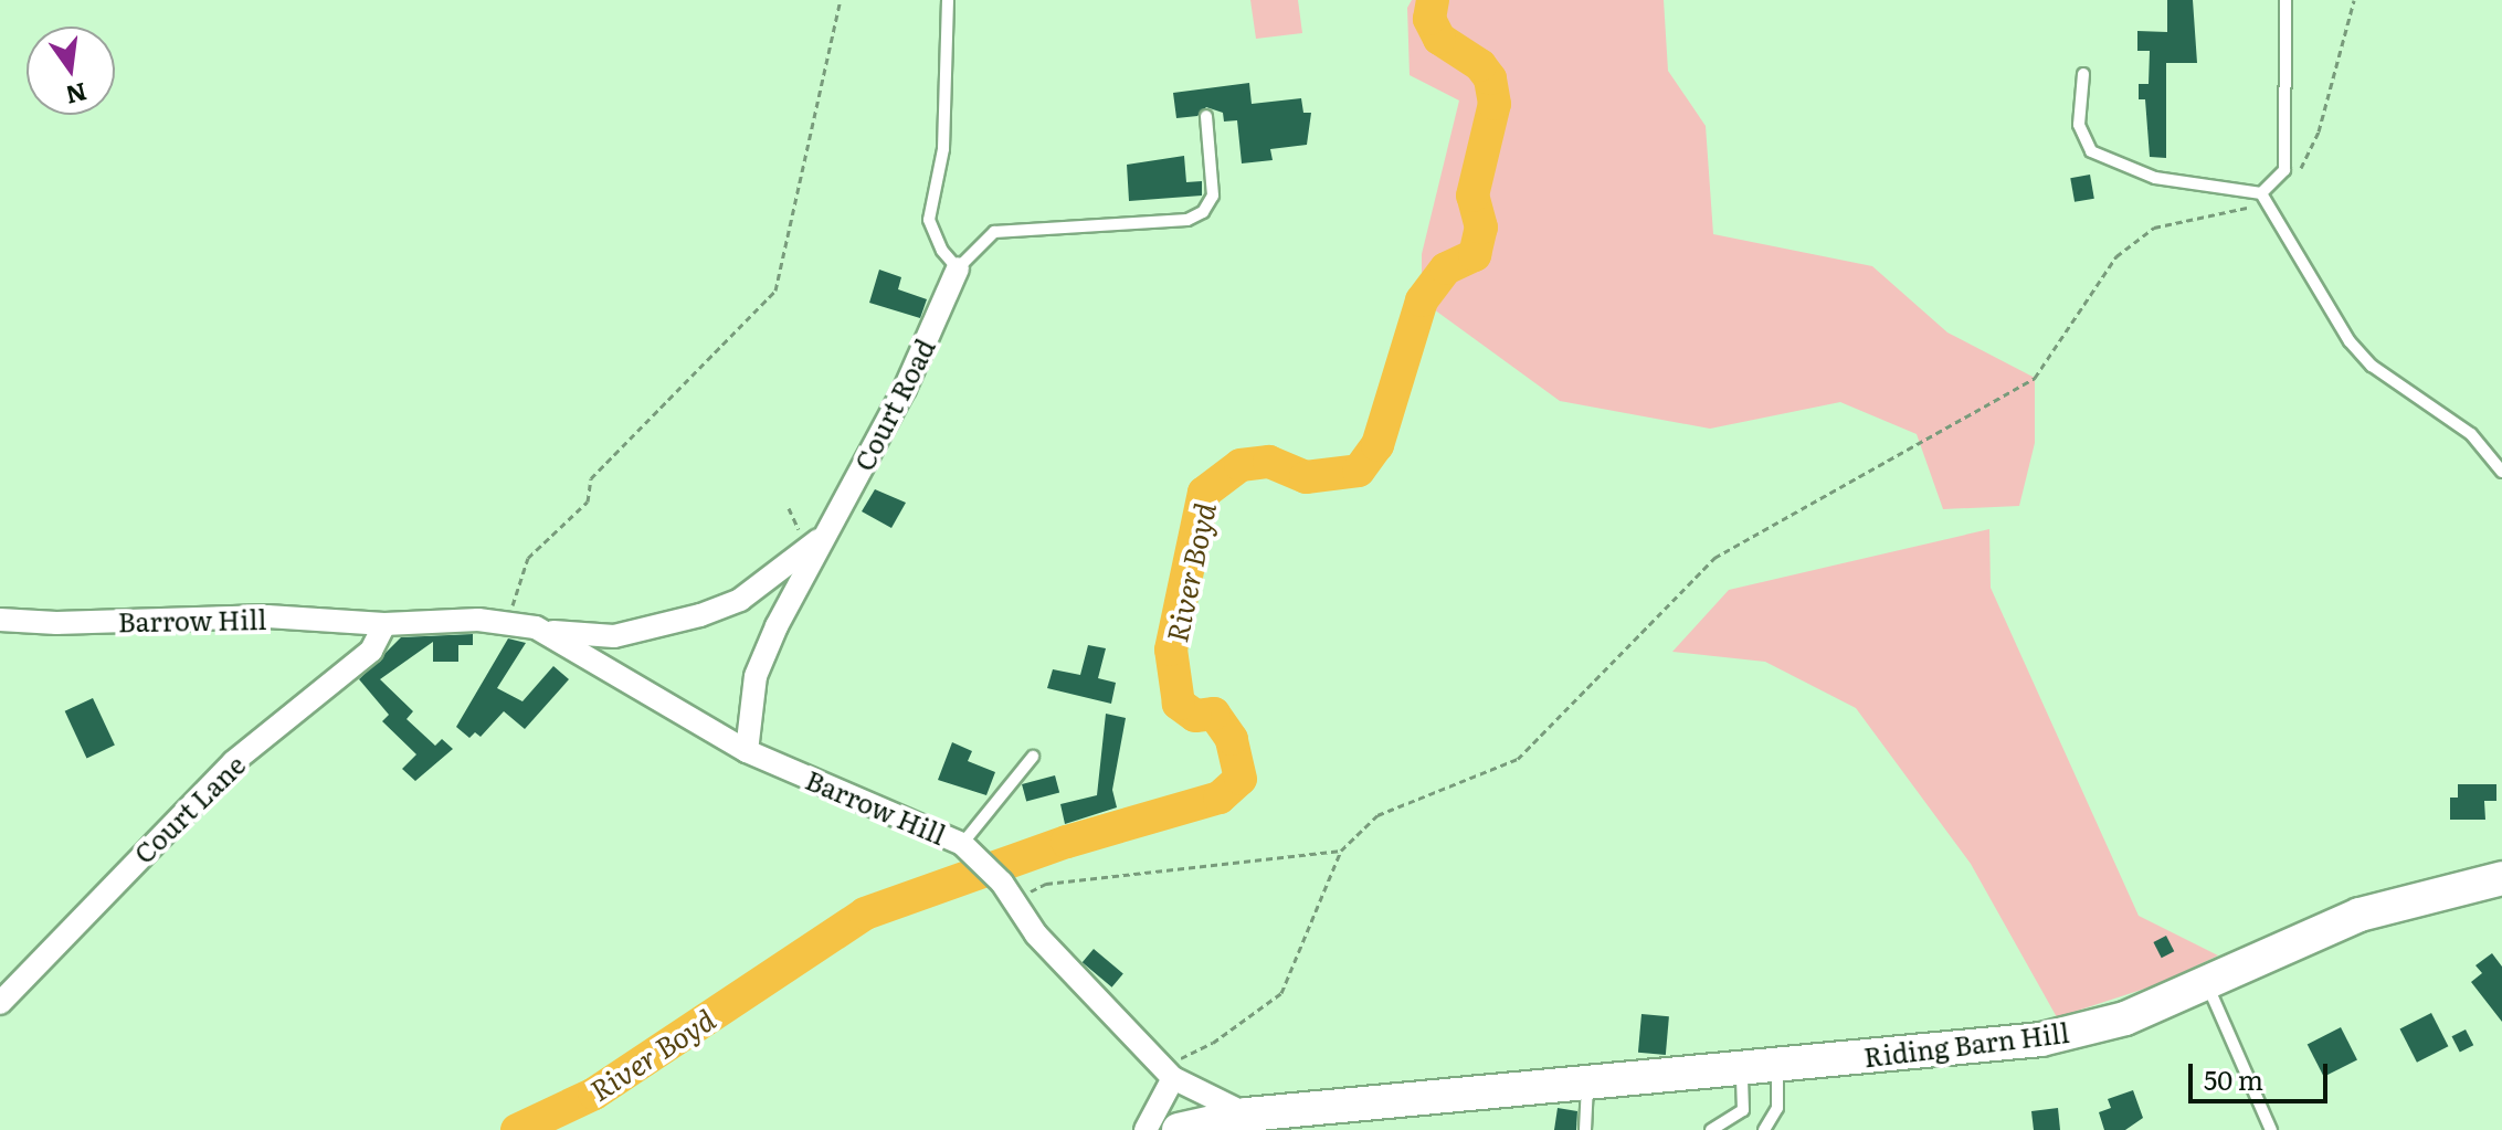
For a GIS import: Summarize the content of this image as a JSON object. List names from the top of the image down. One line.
{"streets":{"main road":["Riding Barn Hill"],"street":["Court Road","Barrow Hill","Court Lane"]},"crossings":[["Court Road","Barrow Hill"],["Barrow Hill","Court Lane"],["Barrow Hill","Riding Barn Hill"]],"water":["River Boyd"],"scale_bar":"50 m","north":"bottom"}
